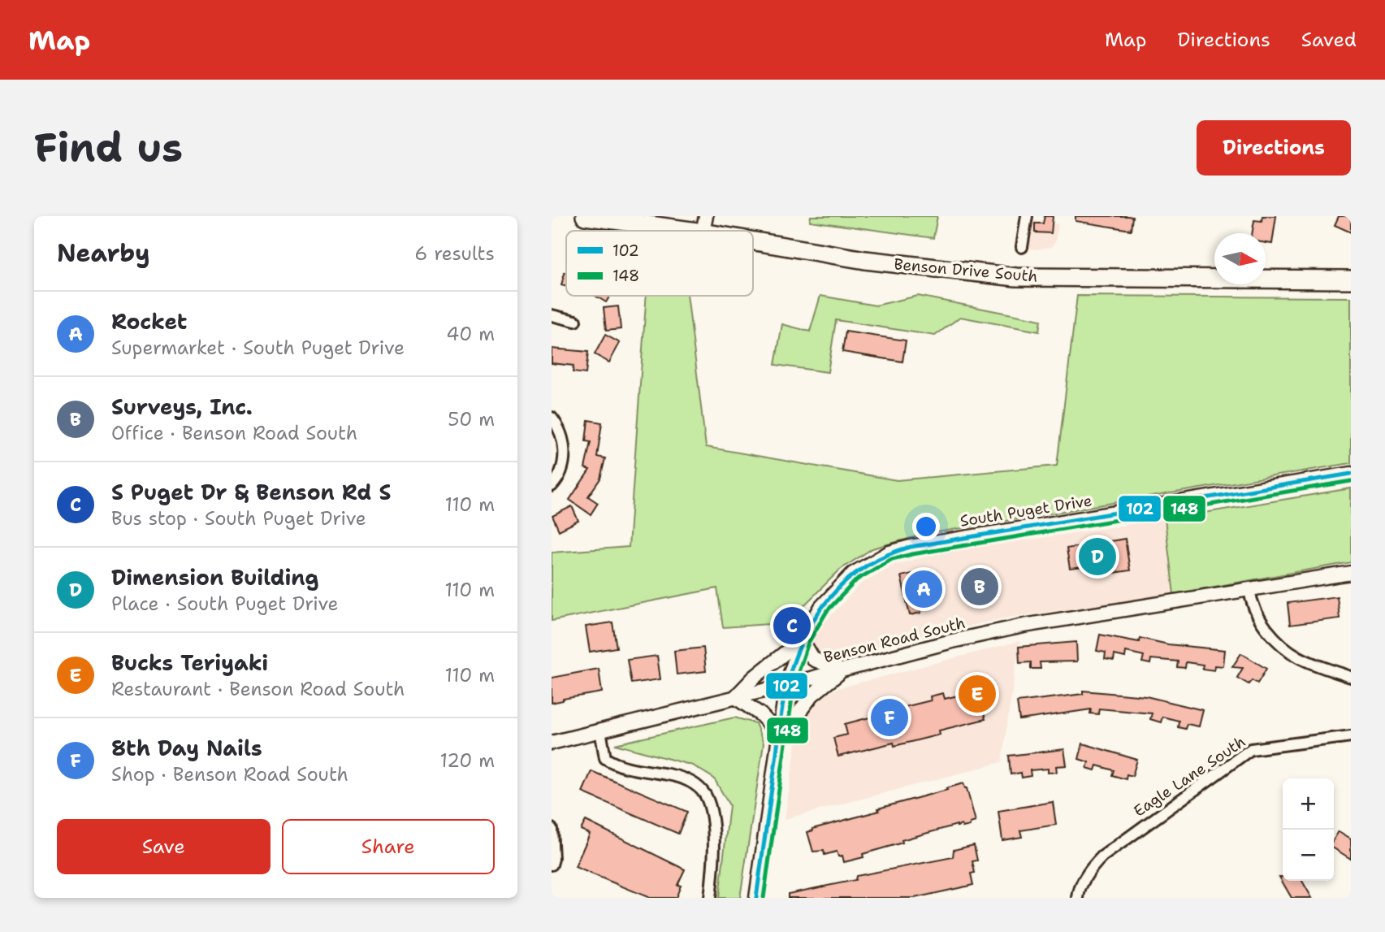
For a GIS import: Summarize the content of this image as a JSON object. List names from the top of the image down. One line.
{"streets":{"main road":["Benson Drive South"],"street":["South Puget Drive","Benson Road South","Eagle Lane South"]},"crossings":[["South Puget Drive","Benson Road South"]],"lines":["transit line 102","transit line 148"],"legend":["102","148"],"north":"right","page":{"header":"Map","nav":["Map","Directions","Saved"],"buttons":["Directions",["Save","Share"]],"title":"Find us","heading":["Nearby","6 results"],"list":[{"mark":"A","name":"Rocket","note":"Supermarket · South Puget Drive","value":"40 m"},{"mark":"B","name":"Surveys, Inc.","note":"Office · Benson Road South","value":"50 m"},{"mark":"C","name":"S Puget Dr & Benson Rd S","note":"Bus stop · South Puget Drive","value":"110 m"},{"mark":"D","name":"Dimension Building","note":"Place · South Puget Drive","value":"110 m"},{"mark":"E","name":"Bucks Teriyaki","note":"Restaurant · Benson Road South","value":"110 m"},{"mark":"F","name":"8th Day Nails","note":"Shop · Benson Road South","value":"120 m"}],"pins":["D","B","A","C","E","F"],"map_buttons":["+","−"]}}
